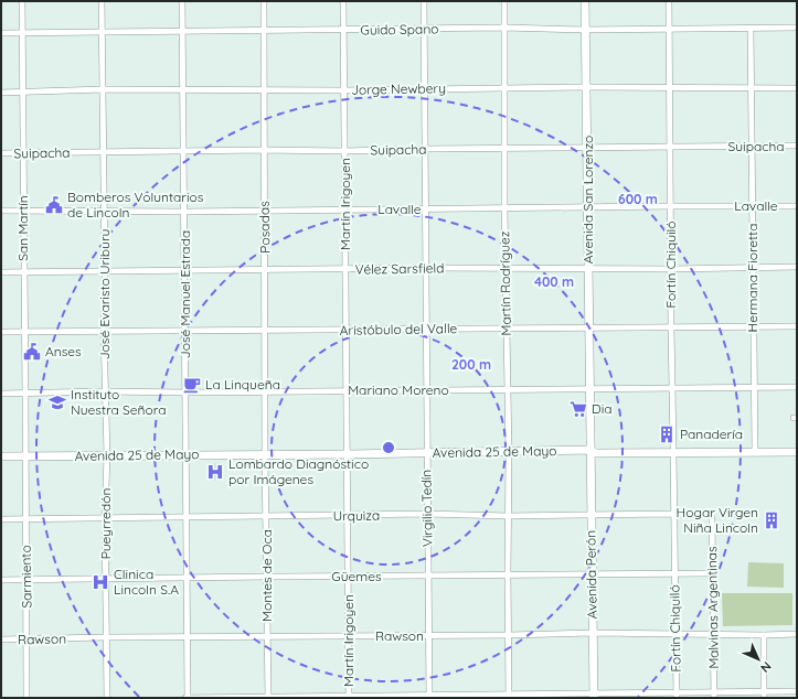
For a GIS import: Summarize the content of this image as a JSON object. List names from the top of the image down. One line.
{"streets":{"main road":["Avenida San Lorenzo","Avenida 25 de Mayo","Avenida Perón"],"street":["Guido Spano","Jorge Newbery","Suipacha","Martín Irigoyen","Lavalle","Posadas","San Martín","Fortín Chiquiló","Vélez Sarsfield","Hermana Fioretta","Martín Rodríguez","José Evaristo Uriburu","José Manuel Estrada","Aristóbulo del Valle","Mariano Moreno","Virgilio Tedín","Urquiza","Pueyrredón","Montes de Oca","Sarmiento","Güemes","Malvinas Argentinas","Rawson"]},"crossings":[["Guido Spano","Avenida San Lorenzo"],["Guido Spano","Martín Irigoyen"],["Guido Spano","Posadas"],["Guido Spano","San Martín"],["Guido Spano","Fortín Chiquiló"],["Guido Spano","Hermana Fioretta"],["Guido Spano","Martín Rodríguez"],["Guido Spano","José Evaristo Uriburu"],["Guido Spano","José Manuel Estrada"],["Guido Spano","Virgilio Tedín"],["Jorge Newbery","Avenida San Lorenzo"],["Jorge Newbery","Martín Irigoyen"],["Jorge Newbery","Posadas"],["Jorge Newbery","San Martín"],["Jorge Newbery","Fortín Chiquiló"],["Jorge Newbery","Hermana Fioretta"],["Jorge Newbery","Martín Rodríguez"],["Jorge Newbery","José Evaristo Uriburu"],["Jorge Newbery","José Manuel Estrada"],["Jorge Newbery","Virgilio Tedín"],["Suipacha","Avenida San Lorenzo"],["Suipacha","Martín Irigoyen"],["Suipacha","Posadas"],["Suipacha","San Martín"],["Suipacha","Fortín Chiquiló"],["Suipacha","Hermana Fioretta"],["Suipacha","Martín Rodríguez"],["Suipacha","José Evaristo Uriburu"],["Suipacha","José Manuel Estrada"],["Suipacha","Virgilio Tedín"],["Avenida San Lorenzo","Lavalle"],["Avenida San Lorenzo","Vélez Sarsfield"],["Avenida San Lorenzo","Aristóbulo del Valle"],["Avenida San Lorenzo","Mariano Moreno"],["Avenida San Lorenzo","Avenida 25 de Mayo"],["Avenida San Lorenzo","Avenida Perón"],["Martín Irigoyen","Lavalle"],["Martín Irigoyen","Vélez Sarsfield"],["Martín Irigoyen","Aristóbulo del Valle"],["Martín Irigoyen","Mariano Moreno"],["Martín Irigoyen","Avenida 25 de Mayo"],["Martín Irigoyen","Urquiza"],["Martín Irigoyen","Güemes"],["Martín Irigoyen","Rawson"],["Lavalle","Posadas"],["Lavalle","San Martín"],["Lavalle","Fortín Chiquiló"],["Lavalle","Hermana Fioretta"],["Lavalle","Martín Rodríguez"],["Lavalle","José Evaristo Uriburu"],["Lavalle","José Manuel Estrada"],["Lavalle","Virgilio Tedín"],["Posadas","Vélez Sarsfield"],["Posadas","Aristóbulo del Valle"],["Posadas","Mariano Moreno"],["Posadas","Avenida 25 de Mayo"],["Posadas","Montes de Oca"],["San Martín","Vélez Sarsfield"],["San Martín","Aristóbulo del Valle"],["San Martín","Mariano Moreno"],["San Martín","Avenida 25 de Mayo"],["San Martín","Sarmiento"],["Fortín Chiquiló","Vélez Sarsfield"],["Fortín Chiquiló","Aristóbulo del Valle"],["Fortín Chiquiló","Mariano Moreno"],["Fortín Chiquiló","Avenida 25 de Mayo"],["Fortín Chiquiló","Urquiza"],["Fortín Chiquiló","Güemes"],["Fortín Chiquiló","Rawson"],["Vélez Sarsfield","Hermana Fioretta"],["Vélez Sarsfield","Martín Rodríguez"],["Vélez Sarsfield","José Evaristo Uriburu"],["Vélez Sarsfield","José Manuel Estrada"],["Vélez Sarsfield","Virgilio Tedín"],["Hermana Fioretta","Aristóbulo del Valle"],["Hermana Fioretta","Mariano Moreno"],["Hermana Fioretta","Avenida 25 de Mayo"],["Martín Rodríguez","Aristóbulo del Valle"],["Martín Rodríguez","Mariano Moreno"],["Martín Rodríguez","Avenida 25 de Mayo"],["Martín Rodríguez","Urquiza"],["Martín Rodríguez","Güemes"],["Martín Rodríguez","Rawson"],["José Evaristo Uriburu","Aristóbulo del Valle"],["José Evaristo Uriburu","Mariano Moreno"],["José Evaristo Uriburu","Avenida 25 de Mayo"],["José Evaristo Uriburu","Pueyrredón"],["José Manuel Estrada","Aristóbulo del Valle"],["José Manuel Estrada","Mariano Moreno"],["José Manuel Estrada","Avenida 25 de Mayo"],["José Manuel Estrada","Urquiza"],["José Manuel Estrada","Güemes"],["José Manuel Estrada","Rawson"],["Aristóbulo del Valle","Virgilio Tedín"],["Mariano Moreno","Virgilio Tedín"],["Avenida 25 de Mayo","Virgilio Tedín"],["Avenida 25 de Mayo","Pueyrredón"],["Avenida 25 de Mayo","Avenida Perón"],["Avenida 25 de Mayo","Montes de Oca"],["Avenida 25 de Mayo","Sarmiento"],["Virgilio Tedín","Urquiza"],["Virgilio Tedín","Güemes"],["Virgilio Tedín","Rawson"],["Urquiza","Pueyrredón"],["Urquiza","Avenida Perón"],["Urquiza","Montes de Oca"],["Urquiza","Sarmiento"],["Urquiza","Malvinas Argentinas"],["Pueyrredón","Güemes"],["Pueyrredón","Rawson"],["Avenida Perón","Güemes"],["Avenida Perón","Rawson"],["Montes de Oca","Güemes"],["Montes de Oca","Rawson"],["Sarmiento","Güemes"],["Sarmiento","Rawson"],["Güemes","Malvinas Argentinas"],["Malvinas Argentinas","Rawson"]],"places":{"public building":["Bomberos Voluntarios de Lincoln","Anses"],"cafe":["La Linqueña"],"school or university":["Instituto Nuestra Señora"],"supermarket":["Dia"],"building":["Panadería","Hogar Virgen Niña Lincoln"],"hospital":["Lombardo Diagnóstico por Imágenes","Clinica Lincoln S.A"]},"north":"bottom right","rings":["600 m","400 m","200 m"]}
